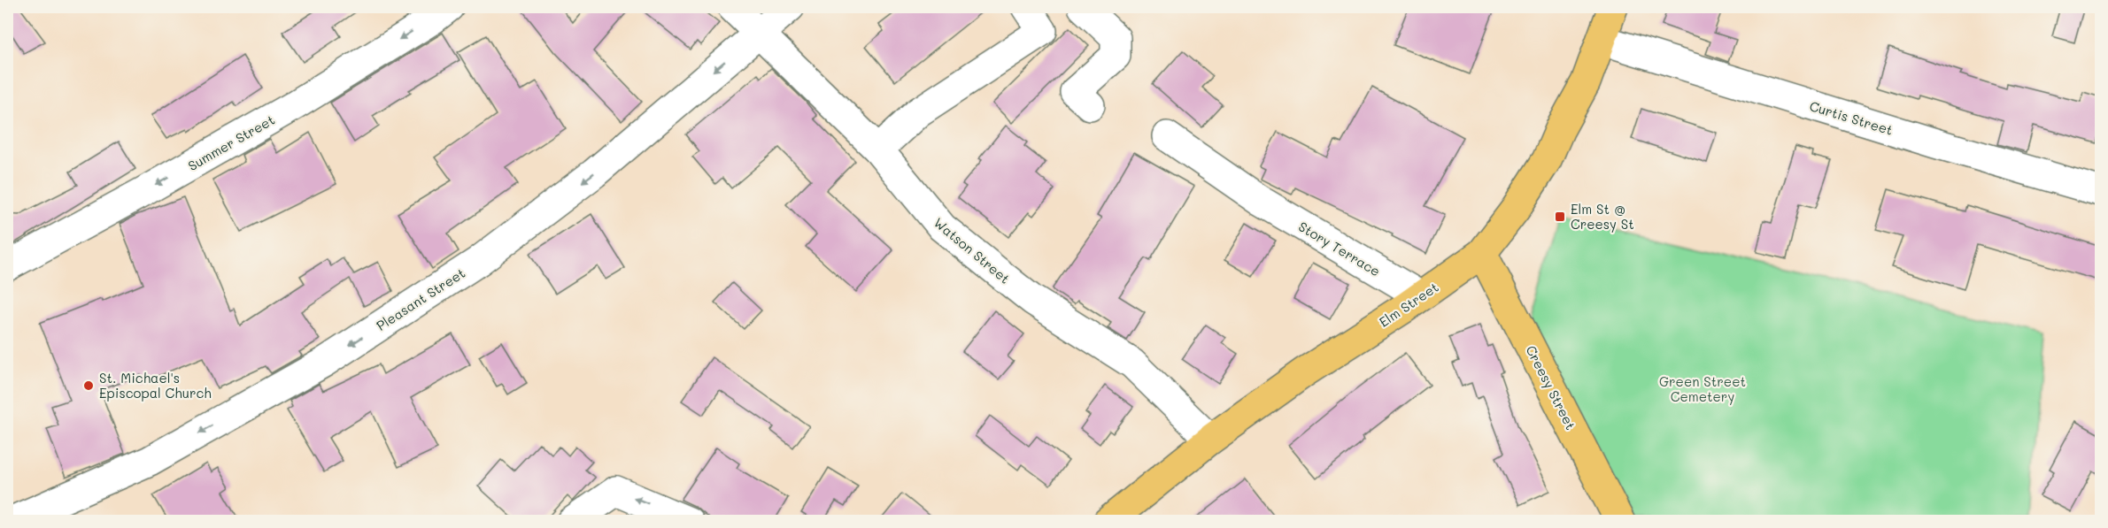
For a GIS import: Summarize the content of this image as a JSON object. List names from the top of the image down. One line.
{"streets":{"main road":["Elm Street","Creesy Street"],"street":["Curtis Street","Summer Street","Story Terrace","Watson Street","Pleasant Street"]},"crossings":[["Curtis Street","Elm Street"],["Story Terrace","Elm Street"],["Watson Street","Pleasant Street"],["Watson Street","Elm Street"],["Elm Street","Creesy Street"]],"one_way":["Summer Street","Pleasant Street"],"parks":["Green Street Cemetery"],"places":{"transit":["Elm St @ Creesy St"],"other":["St. Michael's Episcopal Church"]}}
